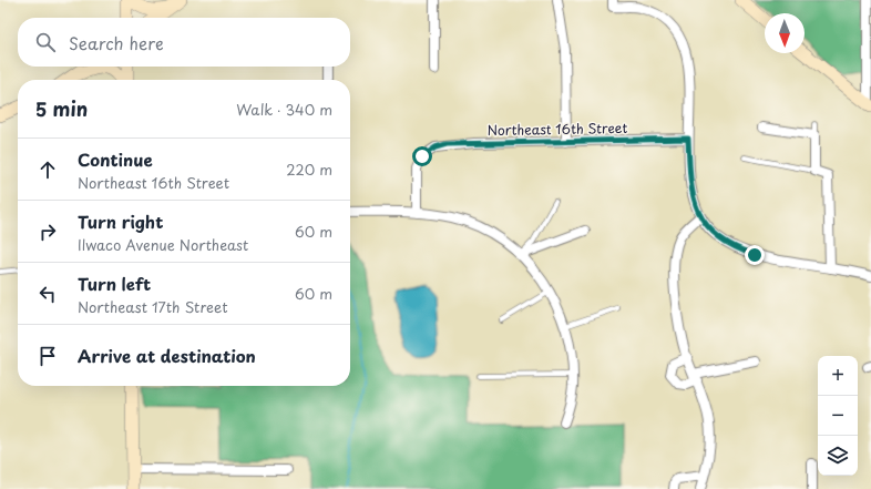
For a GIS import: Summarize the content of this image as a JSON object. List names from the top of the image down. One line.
{"streets":{"street":["Northeast 16th Street"]},"north":"bottom","page":{"search":"Search here","heading":["5 min","Walk · 340 m"],"list":[["Continue","Northeast 16th Street","220 m"],["Turn right","Ilwaco Avenue Northeast","60 m"],["Turn left","Northeast 17th Street","60 m"],"Arrive at destination"],"map_buttons":["+","−"]}}
